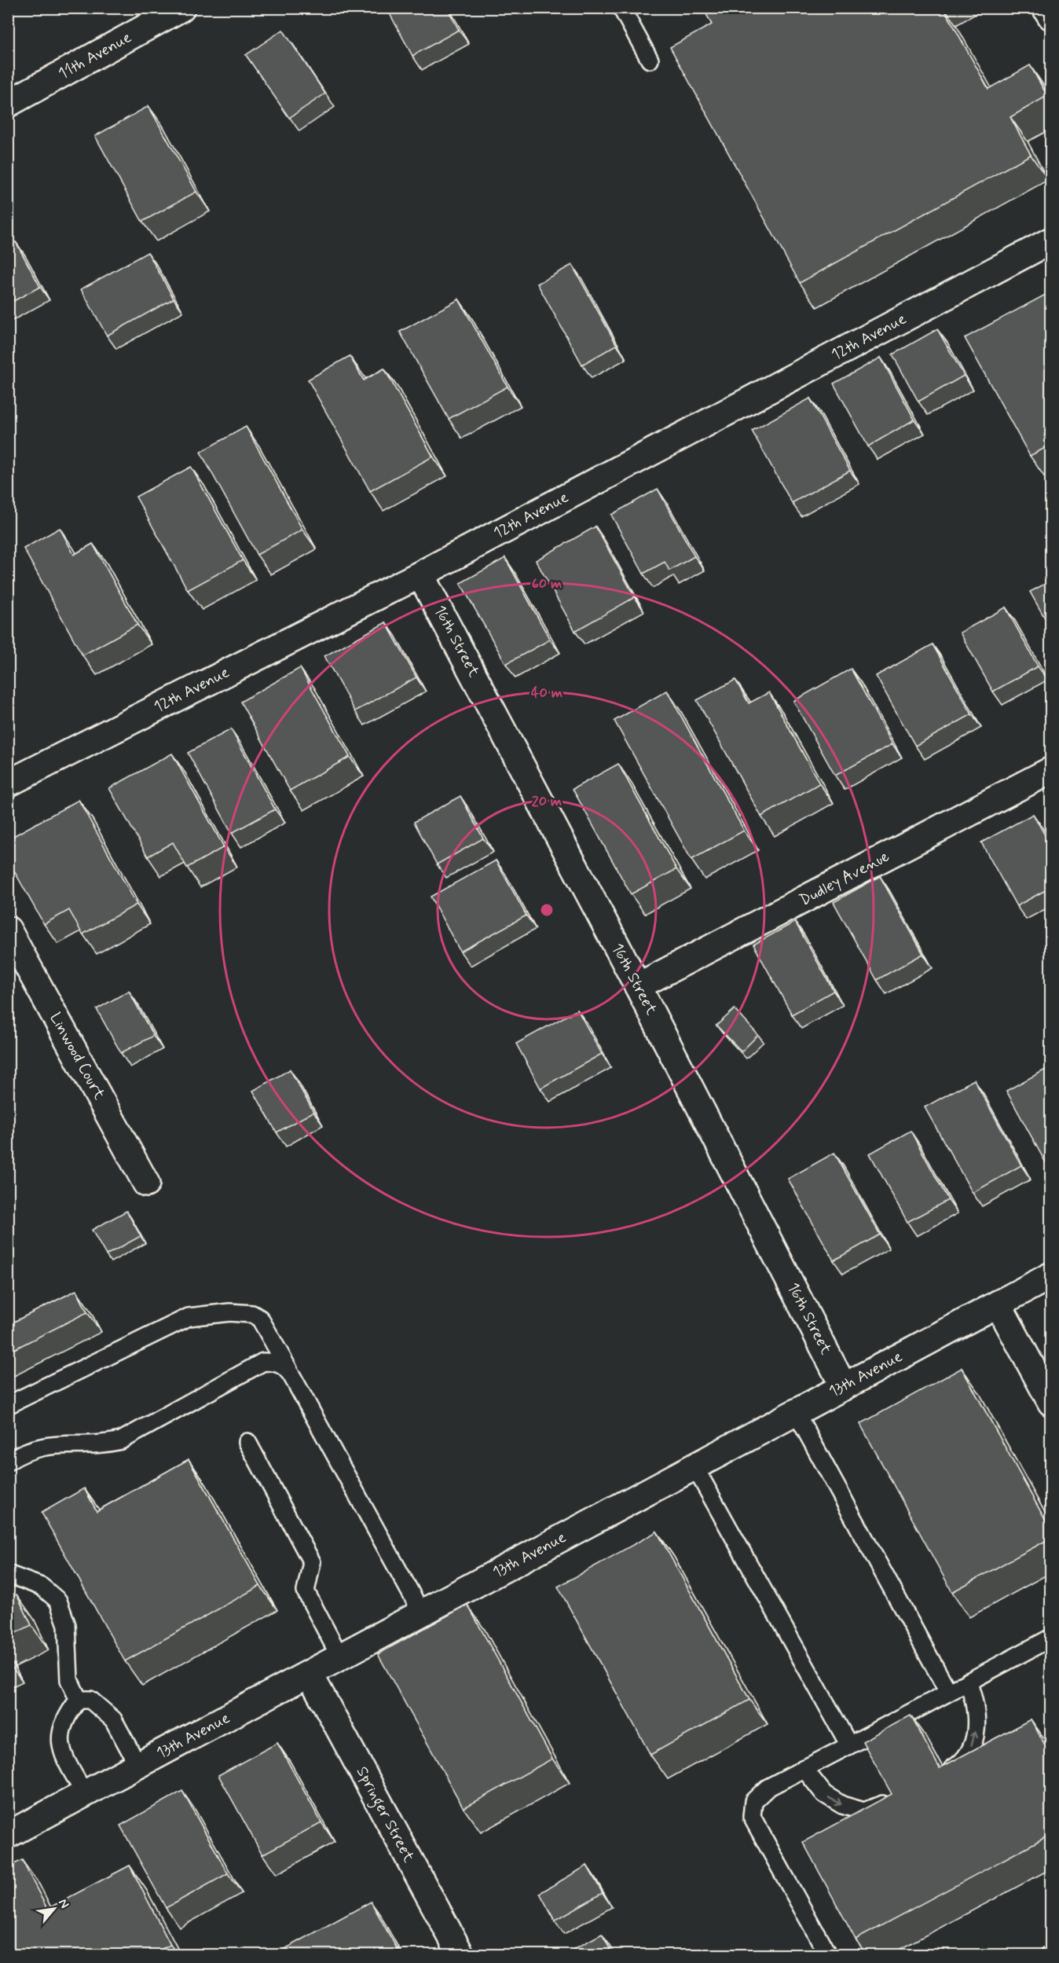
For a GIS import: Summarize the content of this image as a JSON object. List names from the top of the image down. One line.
{"streets":{"street":["11th Avenue","12th Avenue","16th Street","Dudley Avenue","Linwood Court","13th Avenue","Springer Street"]},"crossings":[["12th Avenue","16th Street"],["16th Street","Dudley Avenue"],["16th Street","13th Avenue"],["13th Avenue","Springer Street"]],"north":"top right","rings":["60 m","40 m","20 m"]}
